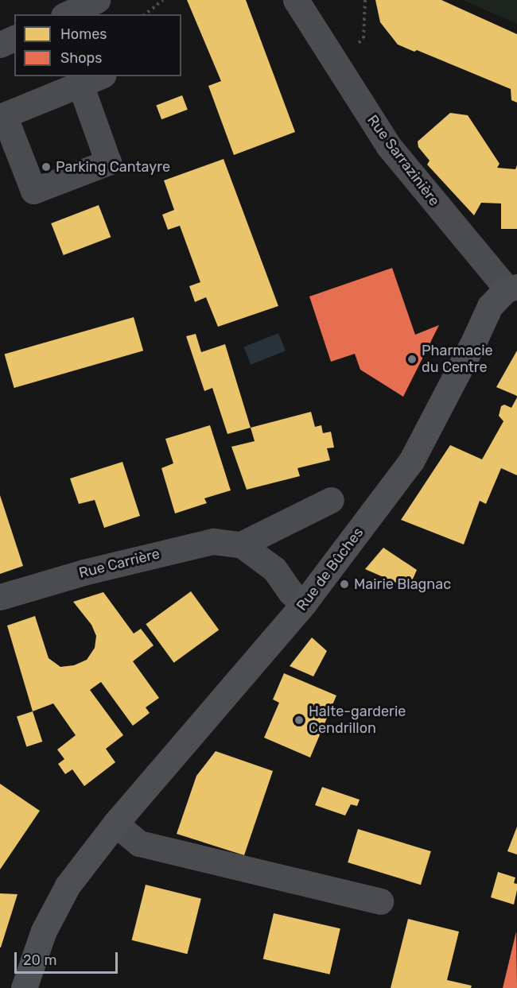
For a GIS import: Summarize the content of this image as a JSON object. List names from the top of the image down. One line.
{"streets":{"main road":["Rue de Bûches"],"street":["Rue Sarrazinière","Rue Carrière"]},"crossings":[["Rue Sarrazinière","Rue de Bûches"],["Rue Carrière","Rue de Bûches"]],"places":["Parking Cantayre","Pharmacie du Centre","Mairie Blagnac","Halte-garderie Cendrillon"],"legend":["Homes","Shops"],"scale_bar":"20 m"}
